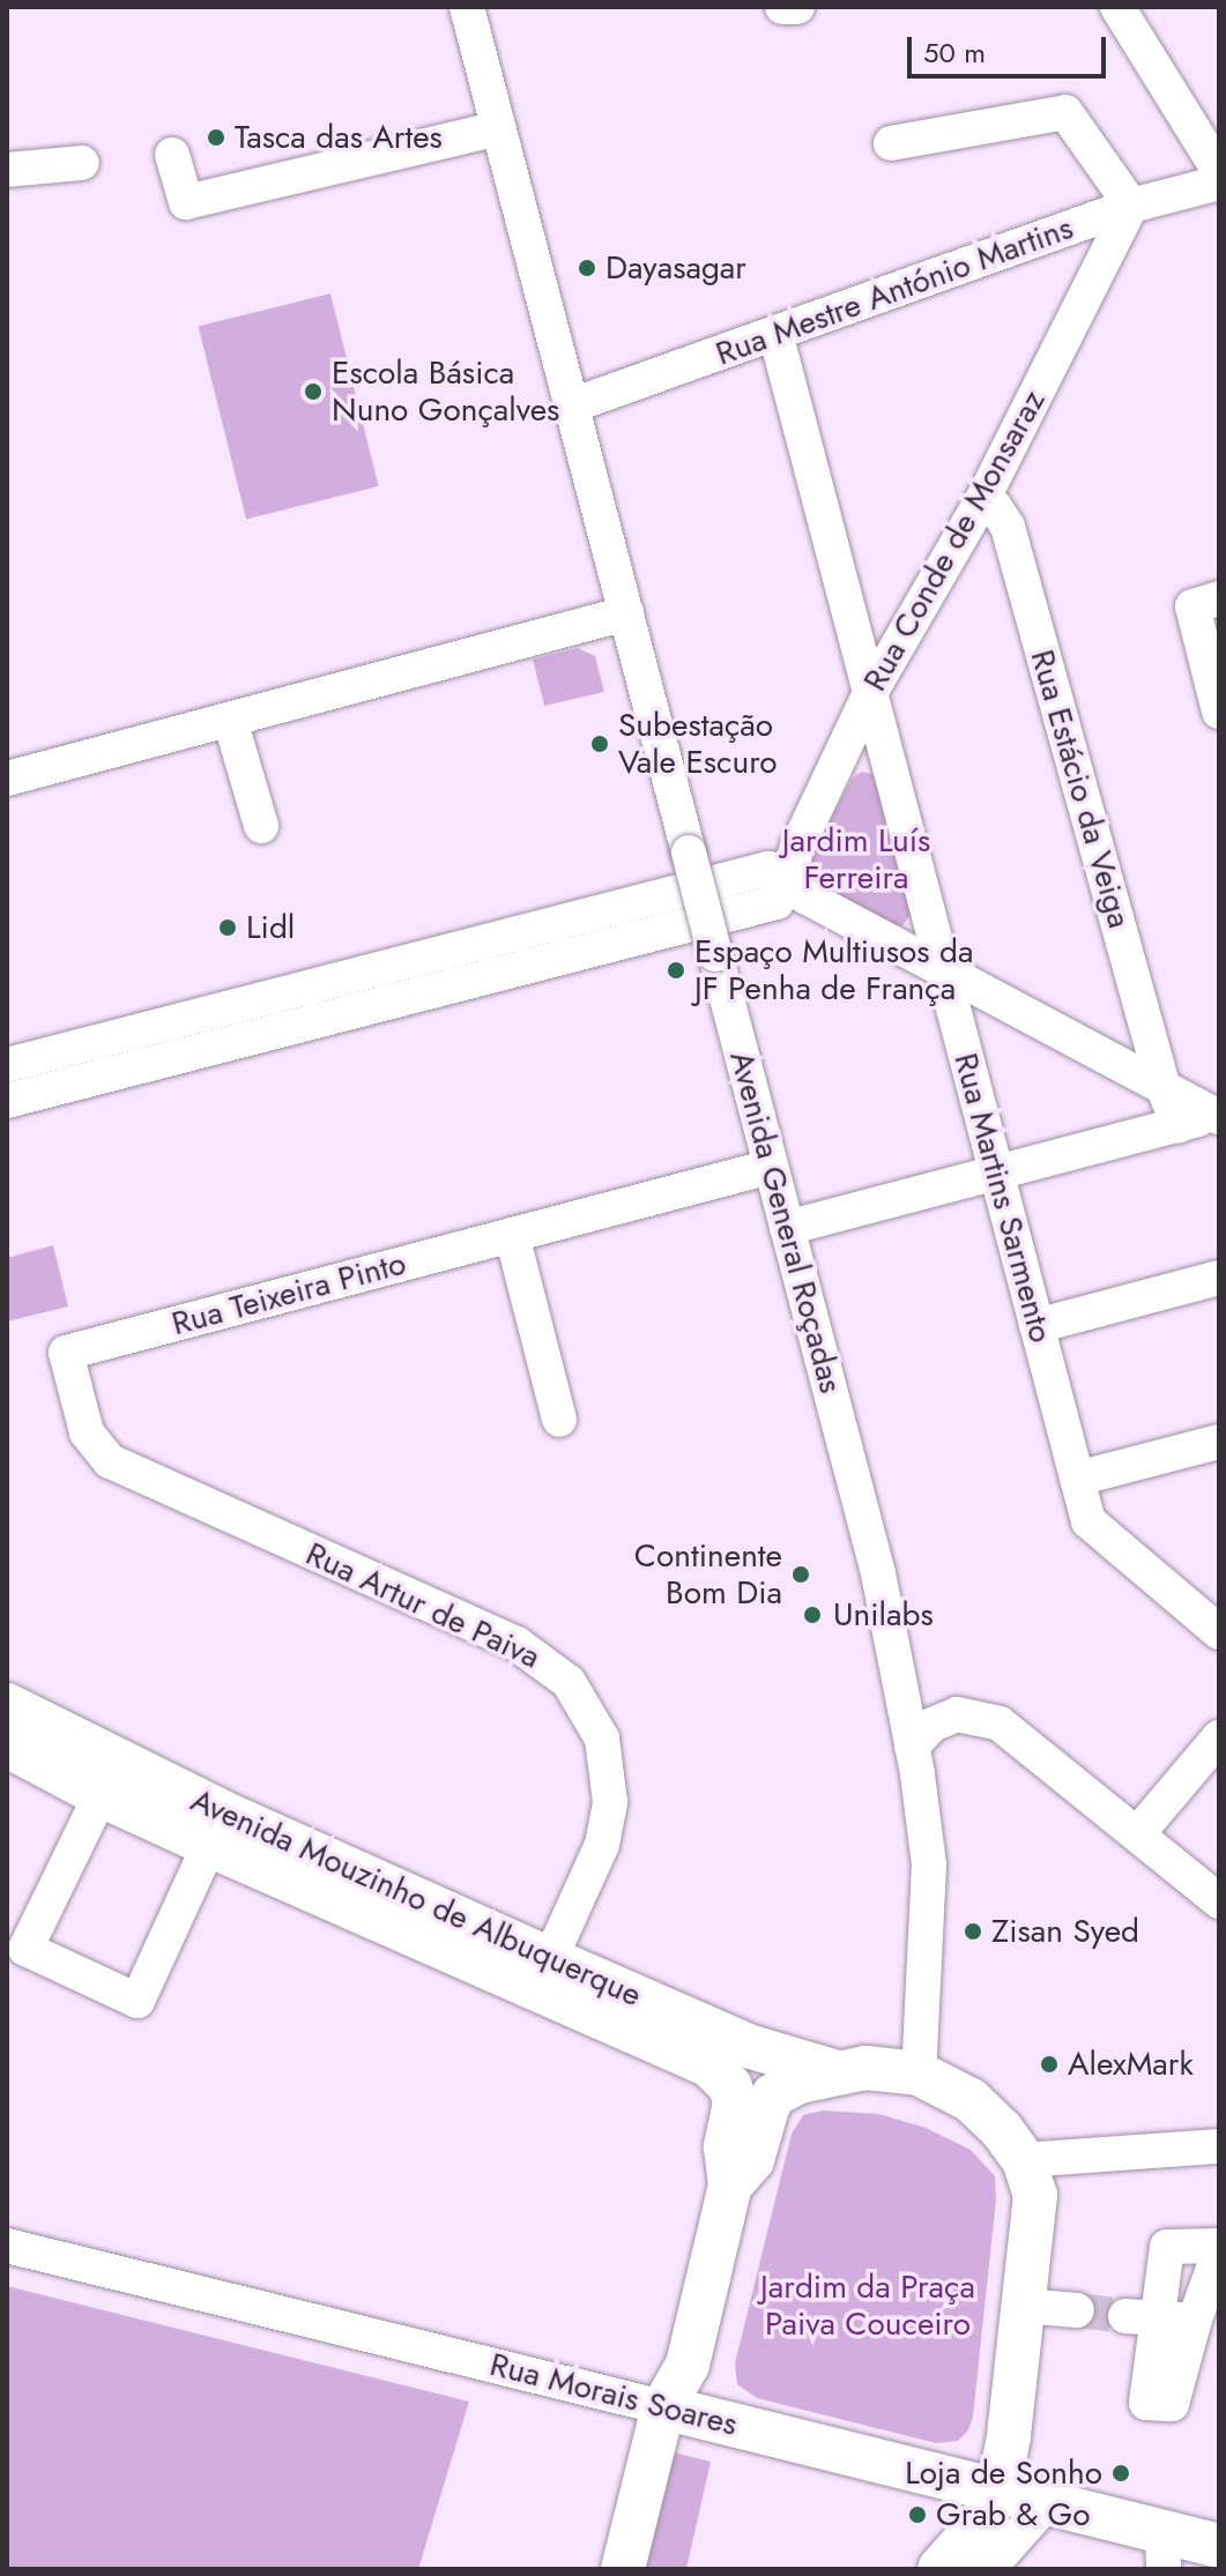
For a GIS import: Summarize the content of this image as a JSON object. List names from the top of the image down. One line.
{"streets":{"main road":["Avenida Mouzinho de Albuquerque","Rua Morais Soares"],"street":["Rua Mestre António Martins","Rua Conde de Monsaraz","Rua Estácio da Veiga","Rua Martins Sarmento","Avenida General Roçadas","Rua Teixeira Pinto","Rua Artur de Paiva"]},"crossings":[["Rua Mestre António Martins","Rua Conde de Monsaraz"],["Rua Mestre António Martins","Rua Martins Sarmento"],["Rua Mestre António Martins","Avenida General Roçadas"],["Rua Conde de Monsaraz","Rua Estácio da Veiga"],["Rua Conde de Monsaraz","Rua Martins Sarmento"],["Avenida General Roçadas","Rua Teixeira Pinto"],["Rua Teixeira Pinto","Rua Artur de Paiva"],["Rua Artur de Paiva","Avenida Mouzinho de Albuquerque"]],"parks":["Jardim Luís Ferreira","Jardim da Praça Paiva Couceiro"],"places":["Tasca das Artes","Dayasagar","Escola Básica Nuno Gonçalves","Subestação Vale Escuro","Lidl","Espaço Multiusos da JF Penha de França","Continente Bom Dia","Unilabs","Zisan Syed","AlexMark","Loja de Sonho","Grab & Go"],"scale_bar":"50 m"}
